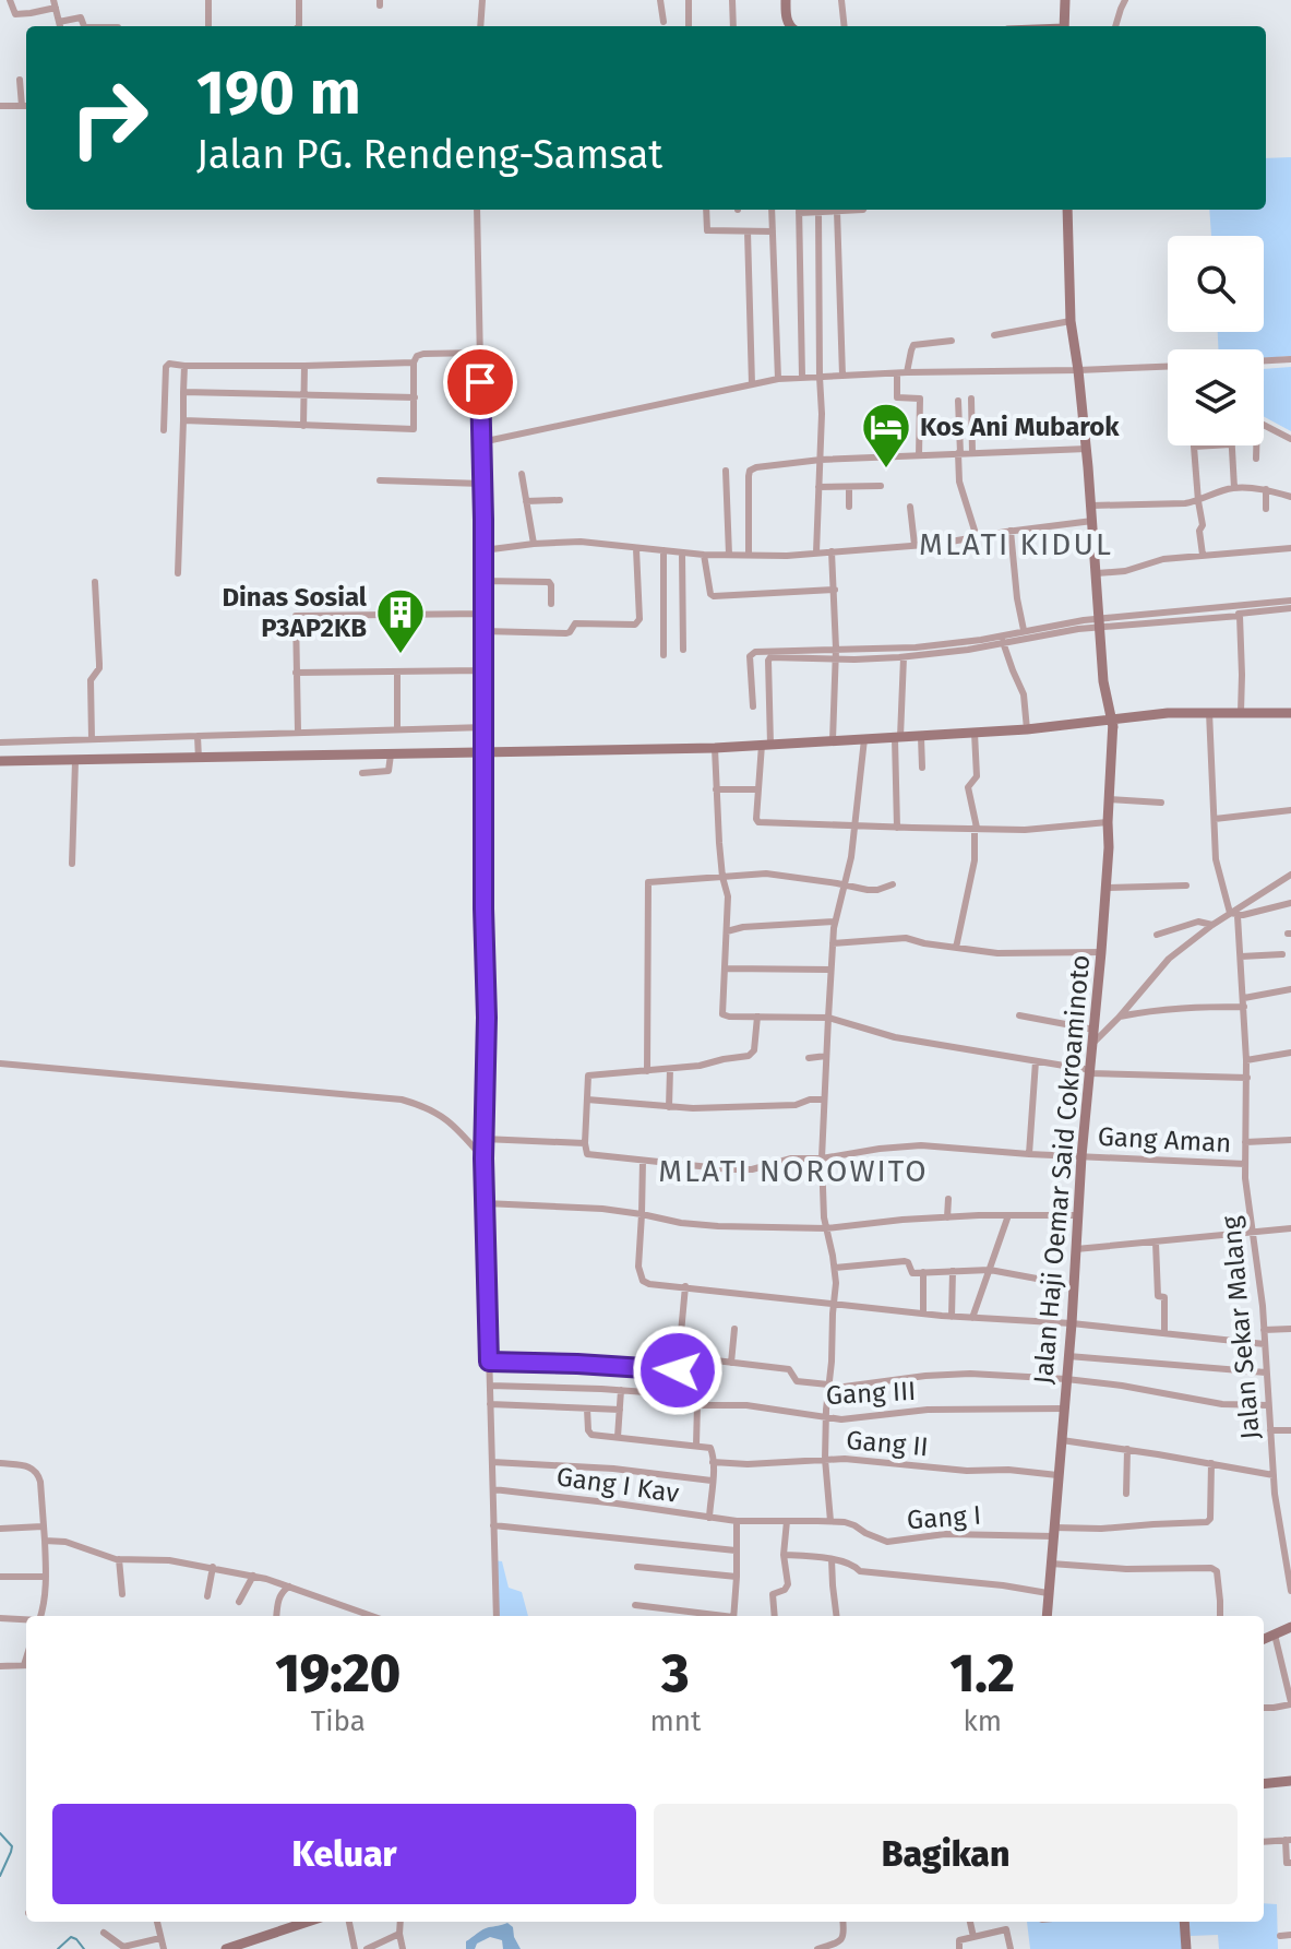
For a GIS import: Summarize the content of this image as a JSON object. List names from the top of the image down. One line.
{"streets":{"street":["Gang Aman","Jalan Haji Oemar Said Cokroaminoto","Jalan Sekar Malang","Gang III","Gang II","Gang I Kav","Gang I"]},"crossings":[["Gang Aman","Jalan Haji Oemar Said Cokroaminoto"],["Gang Aman","Jalan Sekar Malang"],["Jalan Haji Oemar Said Cokroaminoto","Gang III"],["Jalan Haji Oemar Said Cokroaminoto","Gang II"],["Jalan Haji Oemar Said Cokroaminoto","Gang I"],["Gang I Kav","Gang I"]],"districts":["MLATI KIDUL","MLATI NOROWITO"],"places":{"hotel":["Kos Ani Mubarok"],"building":["Dinas Sosial P3AP2KB"]},"page":{"turn":["190 m","Jalan PG. Rendeng-Samsat"],"eta":["19:20","Tiba","3","mnt","1.2","km"],"buttons":["Keluar","Bagikan"]}}
